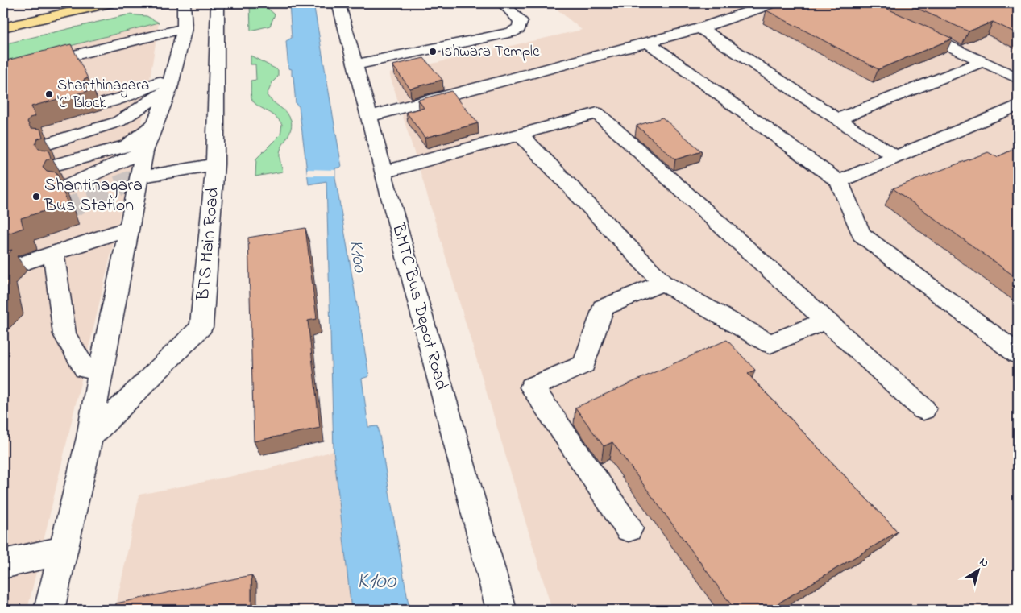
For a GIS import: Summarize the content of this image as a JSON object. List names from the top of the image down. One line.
{"streets":{"street":["BTS Main Road","BMTC Bus Depot Road"]},"water":["K100"],"places":["Ishwara Temple","Shanthinagara 'C' Block","Shantinagara Bus Station"],"north":"top right"}
